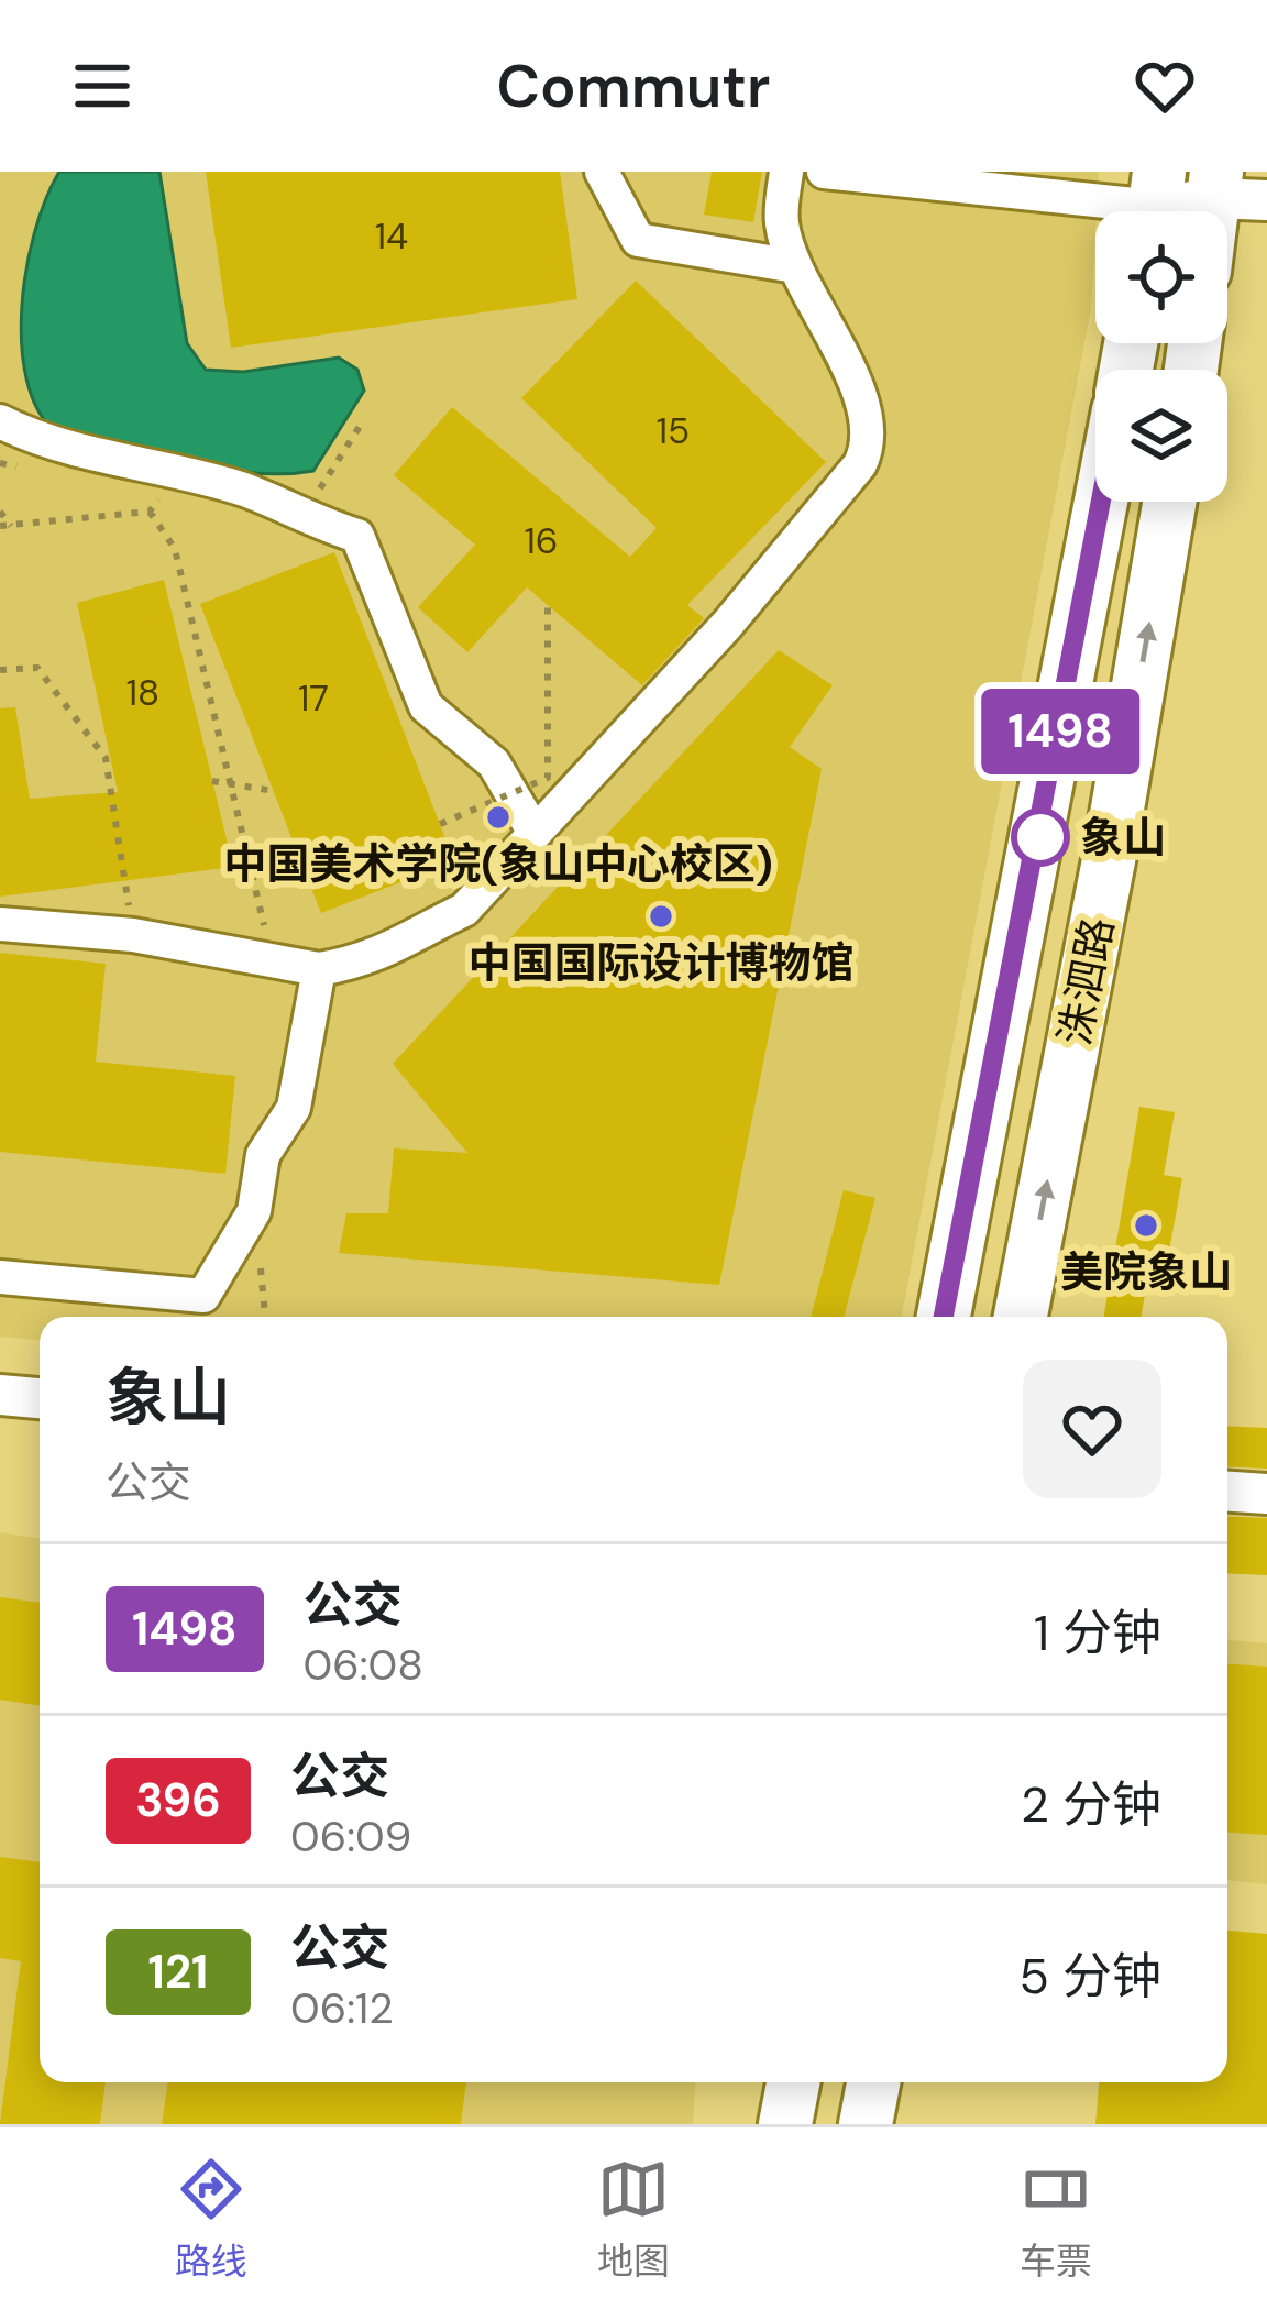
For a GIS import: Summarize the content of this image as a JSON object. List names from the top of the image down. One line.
{"streets":{"main road":["洙泗路"]},"places":["中国美术学院(象山中心校区)","象山","中国国际设计博物馆","美院象山"],"lines":["bus line 1498"],"house_numbers":["14","15","16","18","17"],"page":{"header":"Commutr","on_map":"1498","heading":["象山","公交"],"list":[{"mark":"1498","name":"公交","note":"06:08","value":"1 分钟"},{"mark":"396","name":"公交","note":"06:09","value":"2 分钟"},{"mark":"121","name":"公交","note":"06:12","value":"5 分钟"}],"tabs":["路线","地图","车票"]}}
